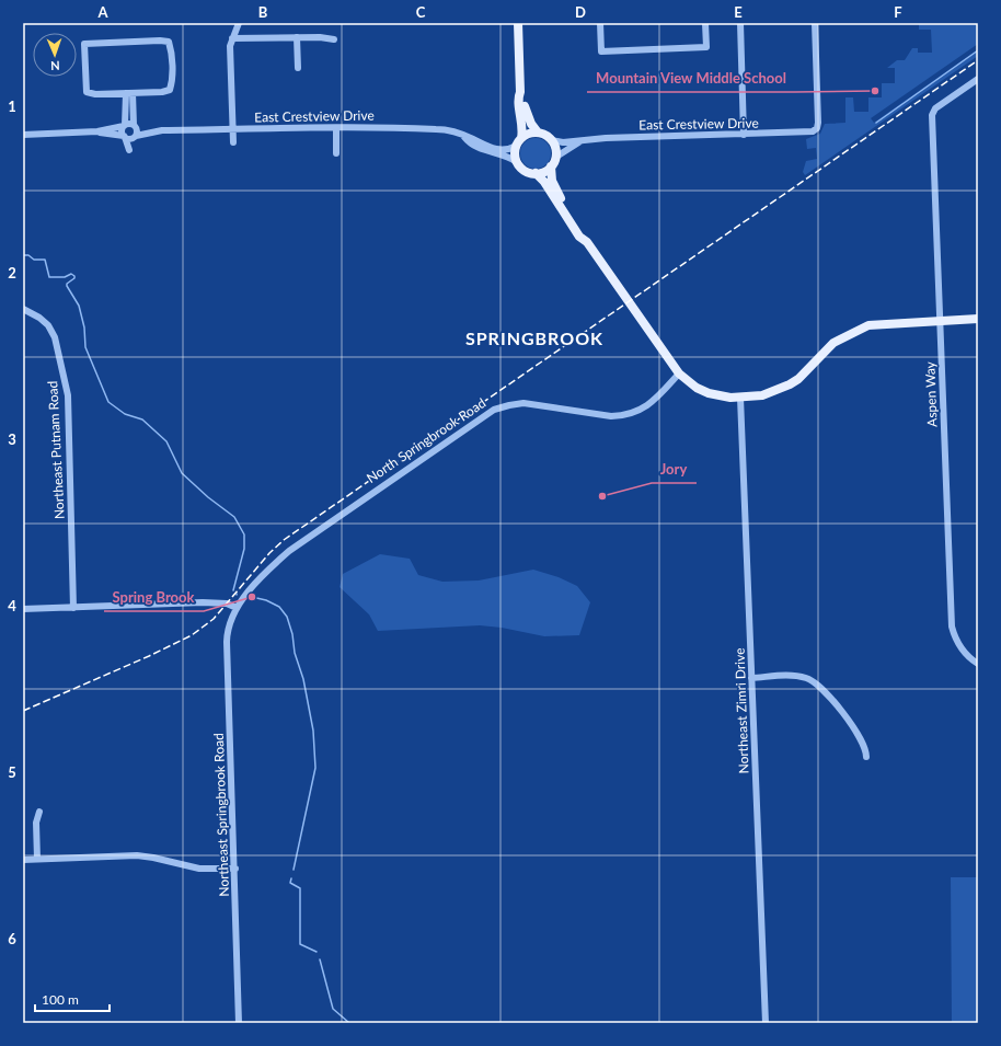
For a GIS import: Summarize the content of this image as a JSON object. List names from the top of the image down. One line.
{"streets":{"street":["East Crestview Drive","Aspen Way","North Springbrook Road","Northeast Putnam Road","Northeast Zimri Drive","Northeast Springbrook Road"]},"crossings":[["North Springbrook Road","Northeast Springbrook Road"]],"districts":["SPRINGBROOK"],"places":["Mountain View Middle School","Jory","Spring Brook"],"scale_bar":"100 m","north":"bottom","grid":{"columns":["A","B","C","D","E","F"],"rows":["1","2","3","4","5","6"]}}
